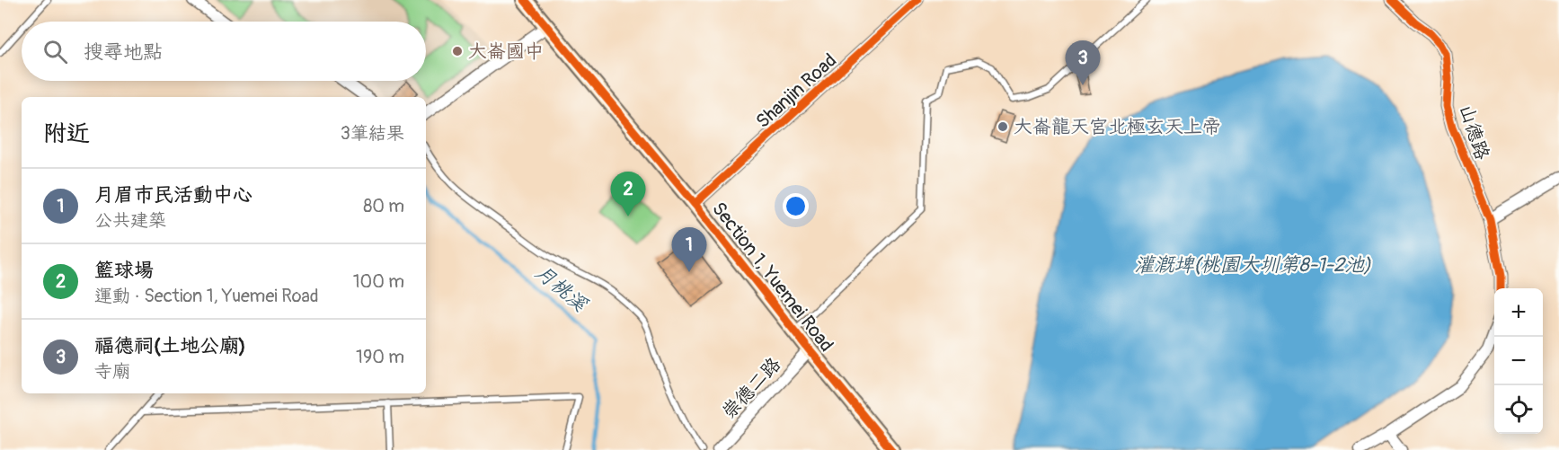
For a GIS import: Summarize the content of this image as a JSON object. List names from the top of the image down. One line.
{"streets":{"street":["Shanjin Road","山德路","Section 1, Yuemei Road","崇德二路"]},"crossings":[["Shanjin Road","Section 1, Yuemei Road"],["Section 1, Yuemei Road","崇德二路"]],"water":["灌溉埤(桃園大圳第8-1-2池)","月桃溪"],"places":["大崙國中","大崙龍天宮北極玄天上帝"],"page":{"search":"搜尋地點","pins":["3","2","1"],"heading":["附近","3筆結果"],"list":[{"mark":"1","name":"月眉市民活動中心","note":"公共建築","value":"80 m"},{"mark":"2","name":"籃球場","note":"運動 · Section 1, Yuemei Road","value":"100 m"},{"mark":"3","name":"福德祠(土地公廟)","note":"寺廟","value":"190 m"}],"map_buttons":["+","−"]}}
